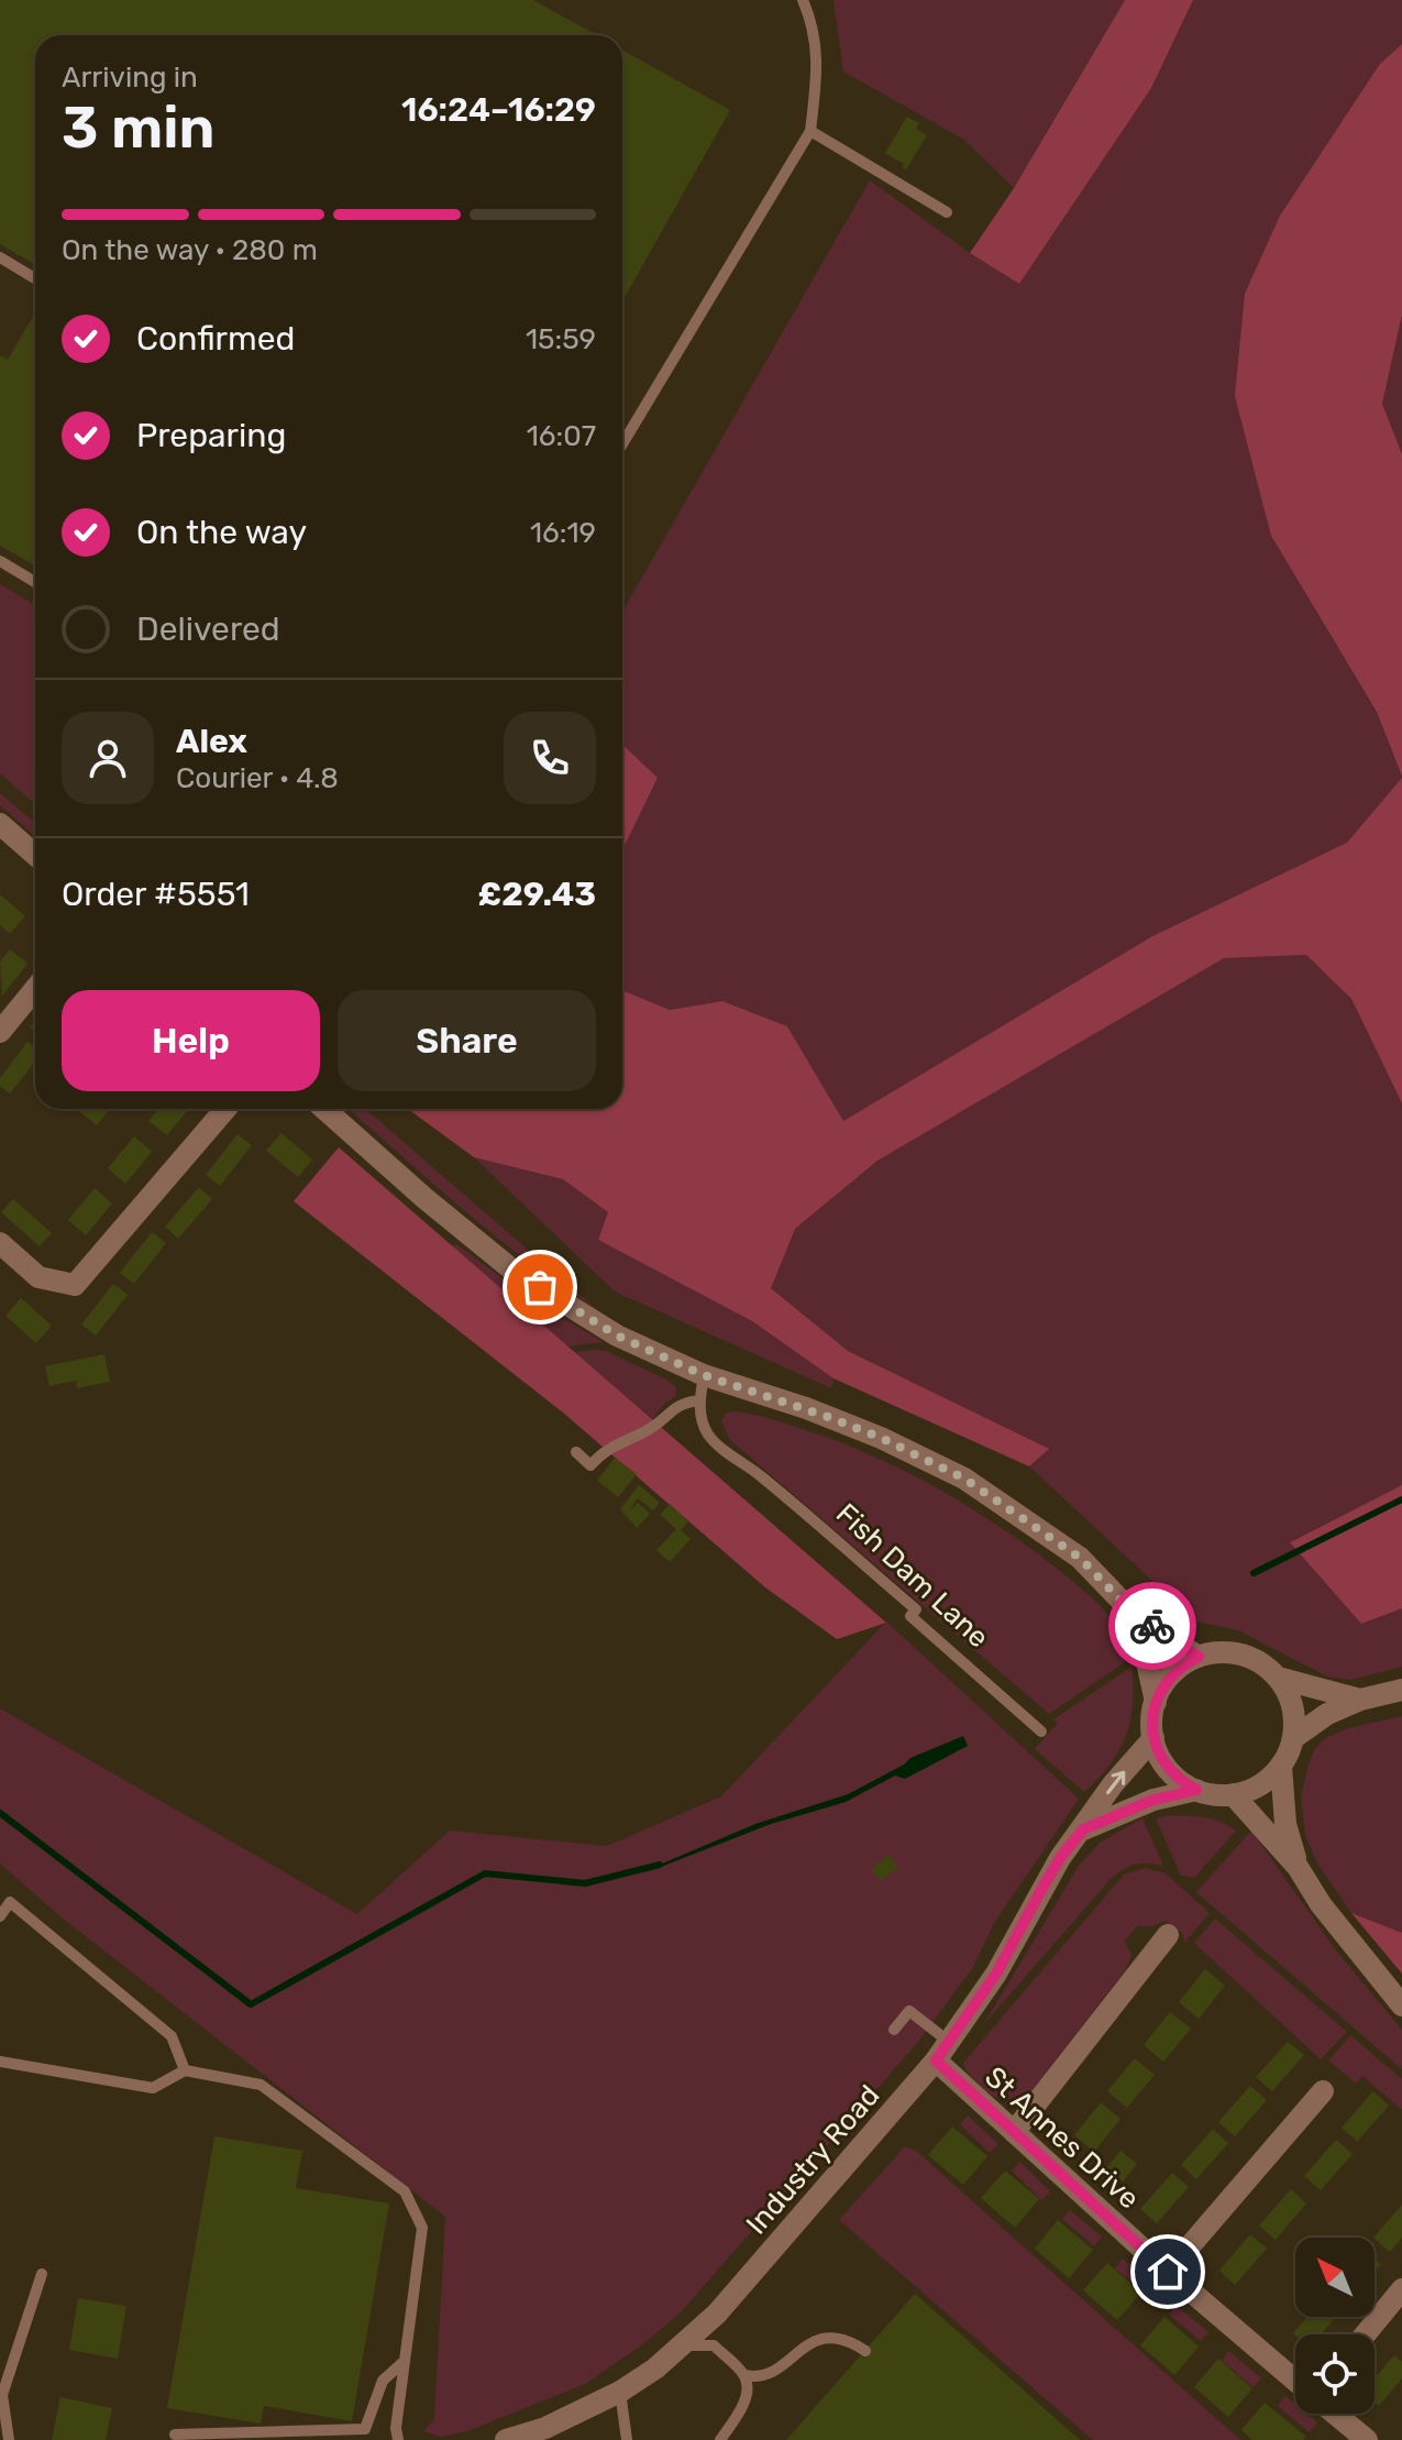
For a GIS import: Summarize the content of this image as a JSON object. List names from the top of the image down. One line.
{"streets":{"street":["St Annes Drive","Industry Road"],"lane":["Fish Dam Lane"]},"crossings":[["St Annes Drive","Industry Road"]],"north":"top left","page":{"heading":["3 min","Arriving in","16:24–16:29"],"panel":["Alex","Courier · 4.8","Order #5551","£29.43"],"bar":"On the way · 280 m","list":[["Confirmed","15:59"],["Preparing","16:07"],["On the way","16:19"],"Delivered"],"buttons":["Help","Share"]}}
